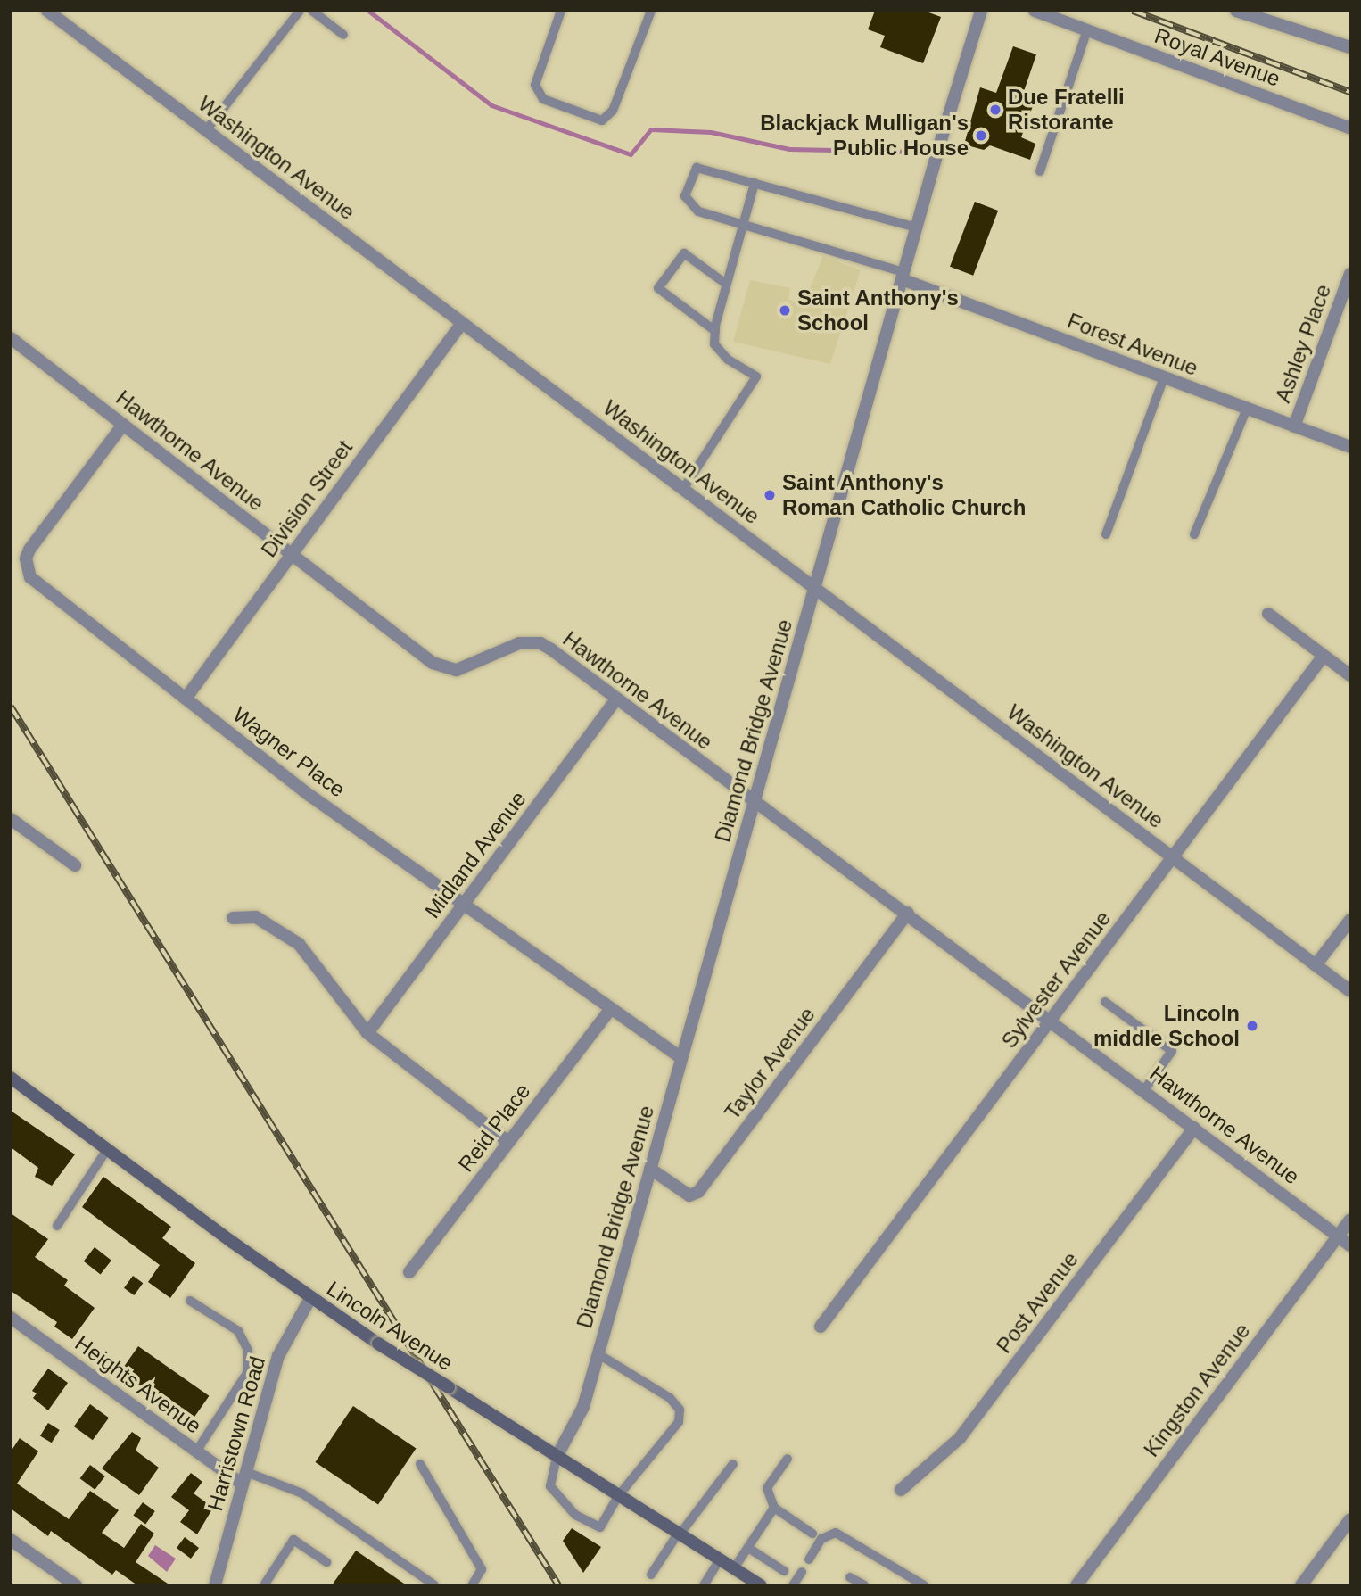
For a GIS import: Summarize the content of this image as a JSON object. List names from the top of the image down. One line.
{"streets":{"main road":["Lincoln Avenue"],"street":["Royal Avenue","Washington Avenue","Ashley Place","Forest Avenue","Hawthorne Avenue","Division Street","Diamond Bridge Avenue","Wagner Place","Midland Avenue","Sylvester Avenue","Taylor Avenue","Reid Place","Post Avenue","Heights Avenue","Kingston Avenue","Harristown Road"]},"crossings":[["Washington Avenue","Division Street"],["Washington Avenue","Diamond Bridge Avenue"],["Washington Avenue","Sylvester Avenue"],["Ashley Place","Forest Avenue"],["Forest Avenue","Diamond Bridge Avenue"],["Hawthorne Avenue","Division Street"],["Hawthorne Avenue","Diamond Bridge Avenue"],["Hawthorne Avenue","Wagner Place"],["Hawthorne Avenue","Midland Avenue"],["Hawthorne Avenue","Sylvester Avenue"],["Hawthorne Avenue","Taylor Avenue"],["Hawthorne Avenue","Post Avenue"],["Hawthorne Avenue","Kingston Avenue"],["Division Street","Wagner Place"],["Diamond Bridge Avenue","Wagner Place"],["Diamond Bridge Avenue","Taylor Avenue"],["Diamond Bridge Avenue","Lincoln Avenue"],["Wagner Place","Midland Avenue"],["Wagner Place","Reid Place"],["Lincoln Avenue","Harristown Road"],["Heights Avenue","Harristown Road"]],"places":["Due Fratelli Ristorante","Blackjack Mulligan's Public House","Saint Anthony's School","Saint Anthony's Roman Catholic Church","Lincoln middle School"]}
